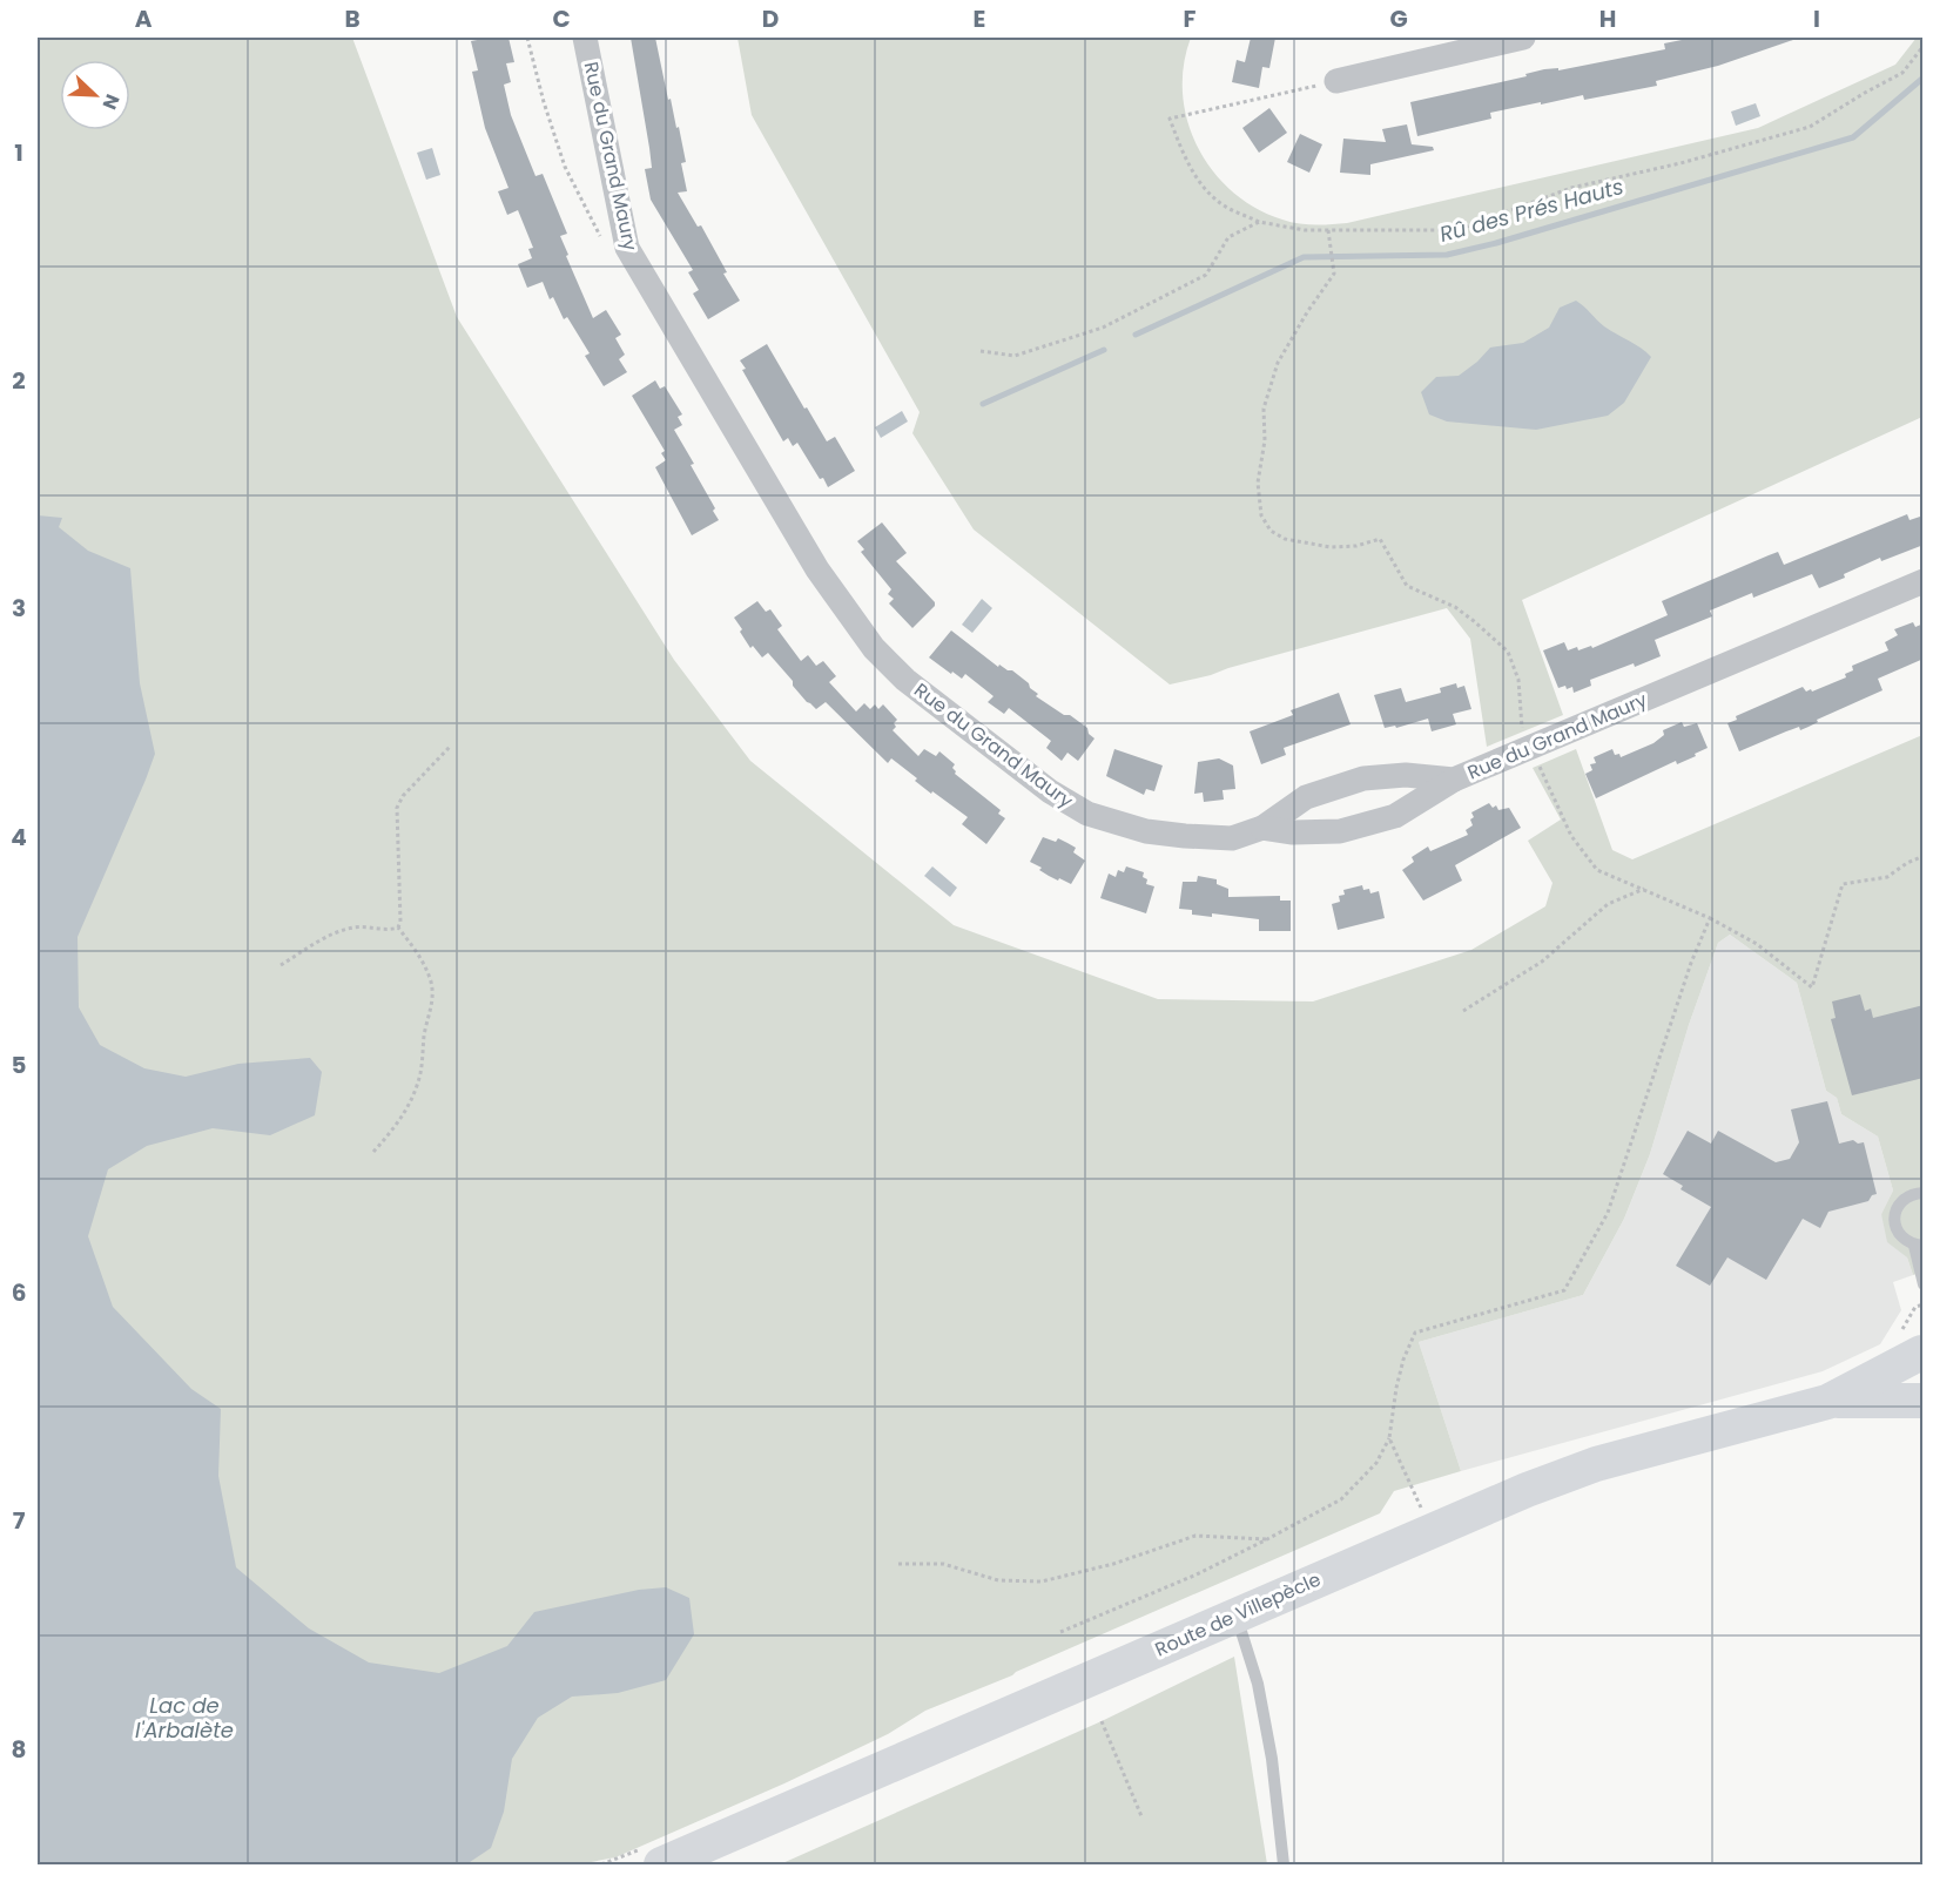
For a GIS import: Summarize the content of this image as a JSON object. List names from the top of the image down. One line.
{"streets":{"main road":["Route de Villepècle"],"street":["Rue du Grand Maury"]},"water":["Rû des Prés Hauts","Lac de l'Arbalète"],"north":"bottom right","grid":{"columns":["A","B","C","D","E","F","G","H","I"],"rows":["1","2","3","4","5","6","7","8"]}}
